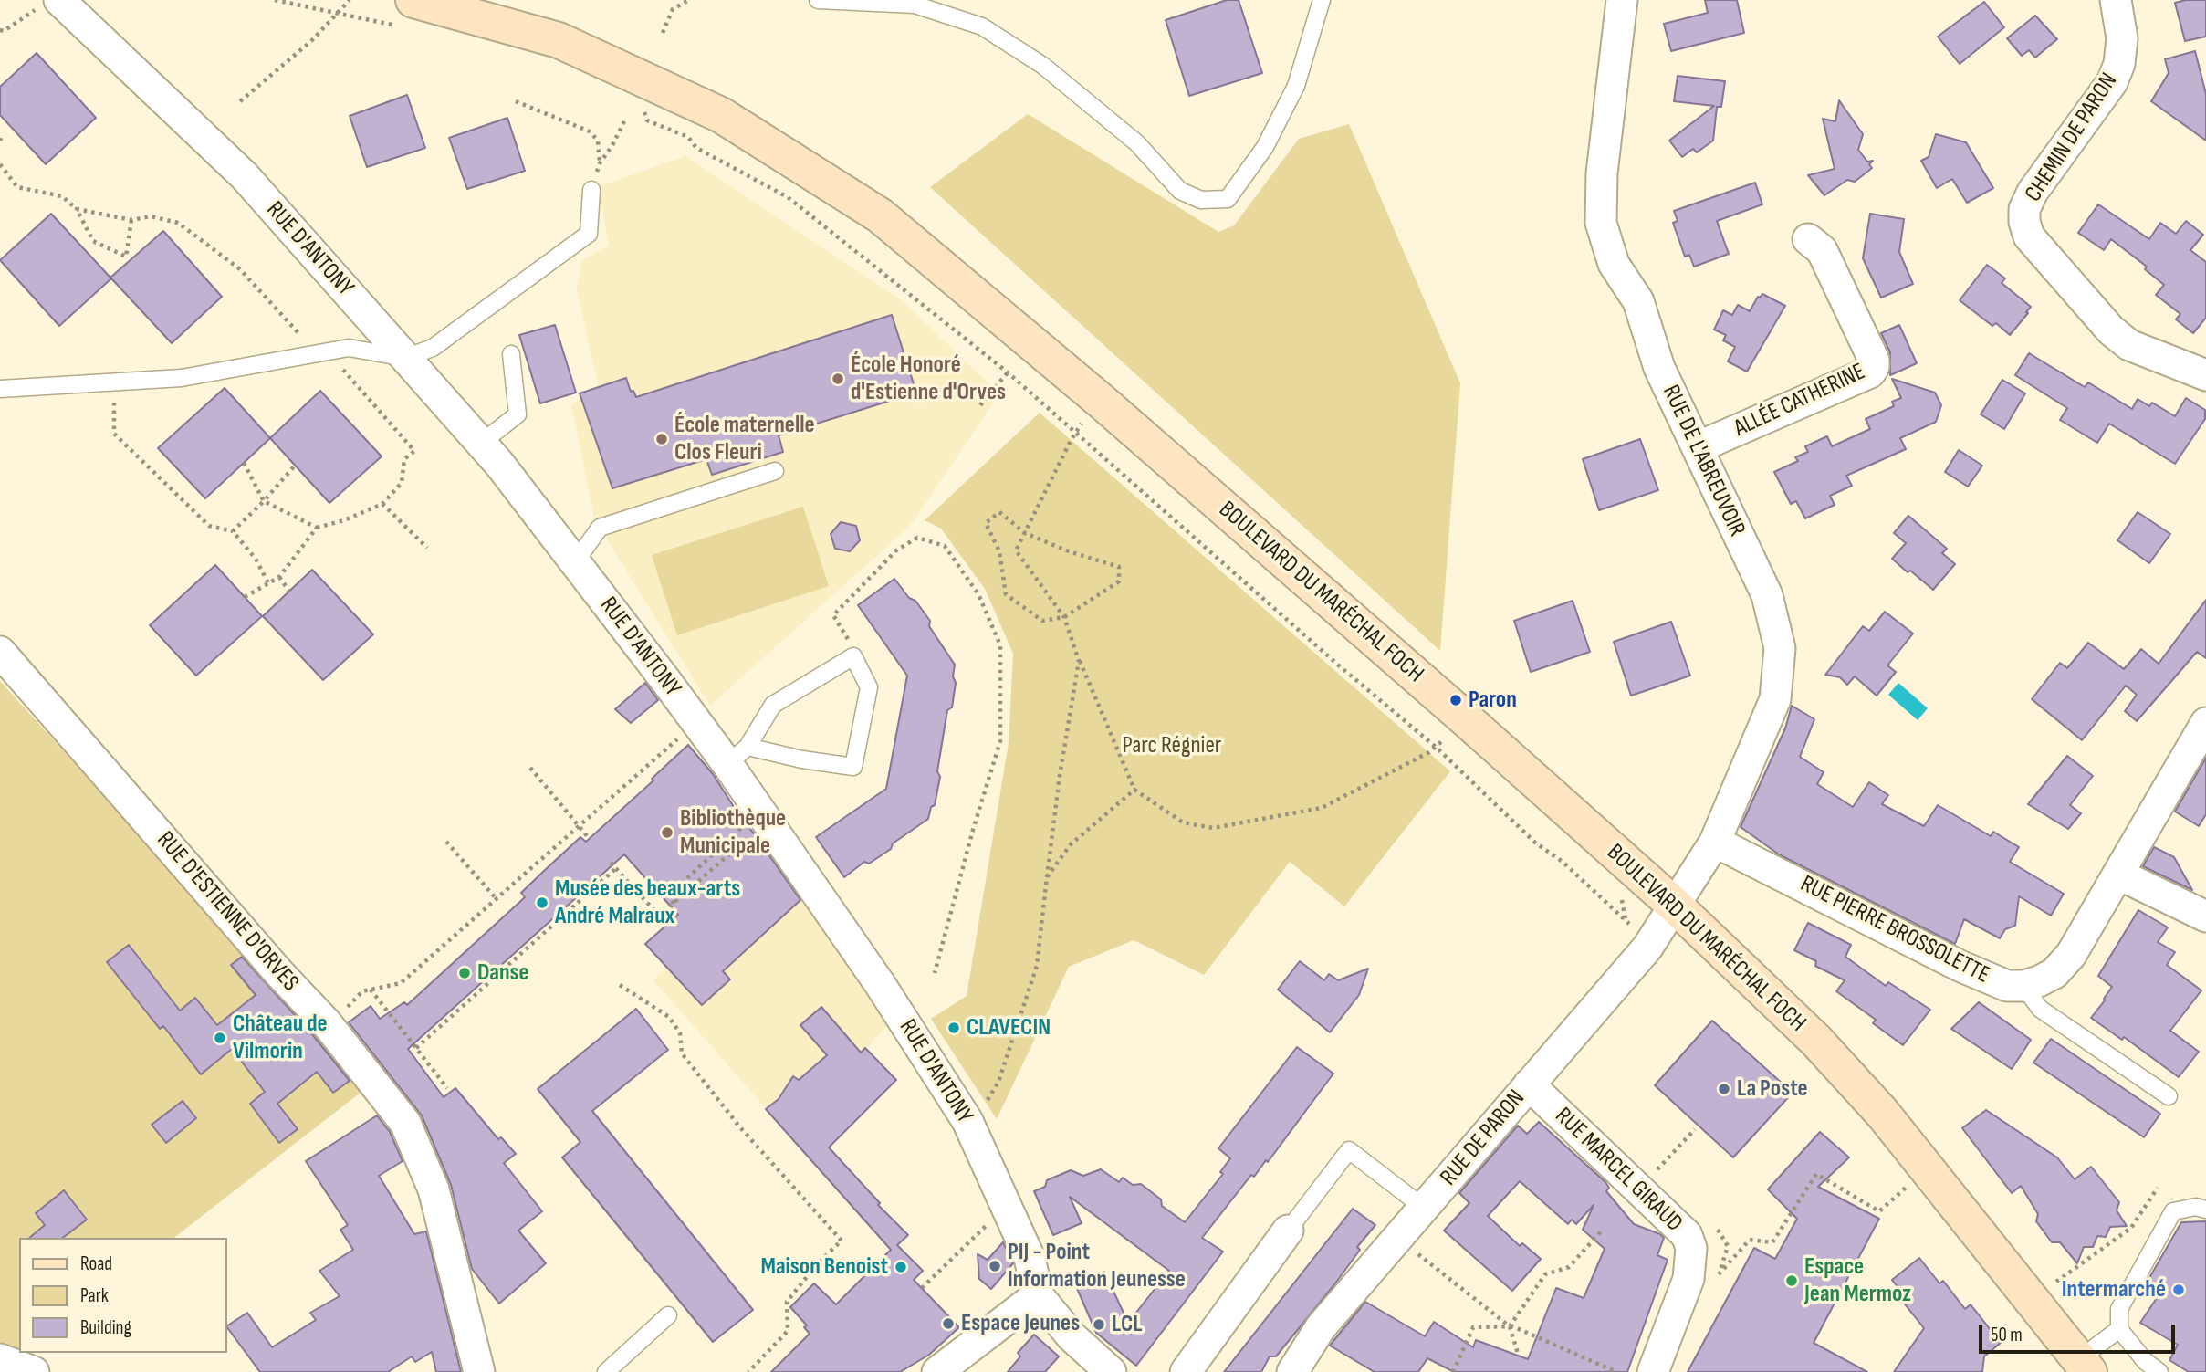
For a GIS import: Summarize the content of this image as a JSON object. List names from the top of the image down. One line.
{"streets":{"street":["CHEMIN DE PARON","RUE D'ANTONY","ALLÉE CATHERINE","RUE DE L'ABREUVOIR","BOULEVARD DU MARÉCHAL FOCH","RUE D'ESTIENNE D'ORVES","RUE PIERRE BROSSOLETTE","RUE DE PARON","RUE MARCEL GIRAUD"]},"crossings":[["ALLÉE CATHERINE","RUE DE L'ABREUVOIR"],["RUE DE L'ABREUVOIR","BOULEVARD DU MARÉCHAL FOCH"],["RUE DE L'ABREUVOIR","RUE PIERRE BROSSOLETTE"],["RUE DE L'ABREUVOIR","RUE DE PARON"],["BOULEVARD DU MARÉCHAL FOCH","RUE DE PARON"],["RUE DE PARON","RUE MARCEL GIRAUD"]],"parks":["Parc Régnier"],"places":["École Honoré d'Estienne d'Orves","École maternelle Clos Fleuri","Paron","Bibliothèque Municipale","Musée des beaux-arts André Malraux","Danse","CLAVECIN","Château de Vilmorin","La Poste","PIJ - Point Information Jeunesse","Maison Benoist","Espace Jean Mermoz","Intermarché","Espace Jeunes","LCL"],"legend":["Road","Park","Building"],"scale_bar":"50 m"}
